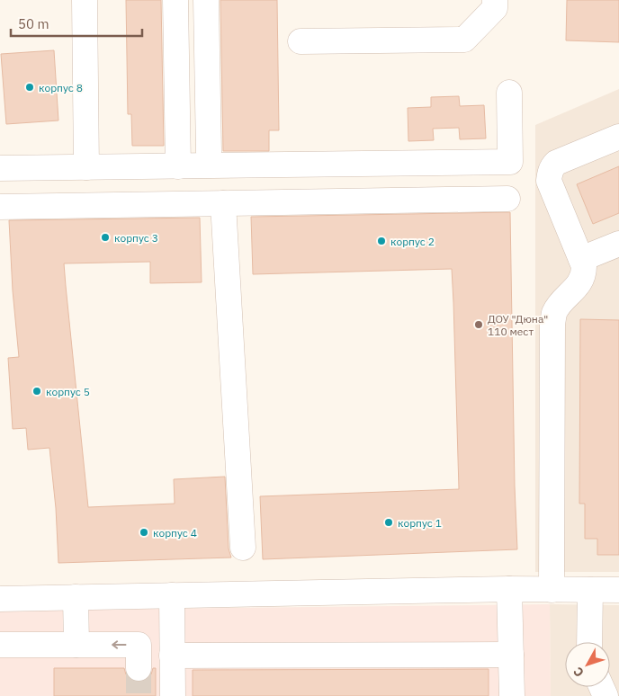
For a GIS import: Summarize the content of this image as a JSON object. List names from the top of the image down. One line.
{"places":["корпус 8","корпус 3","корпус 2","ДОУ \"Дюна\" 110 мест","корпус 5","корпус 1","корпус 4"],"scale_bar":"50 m","north":"bottom left"}
